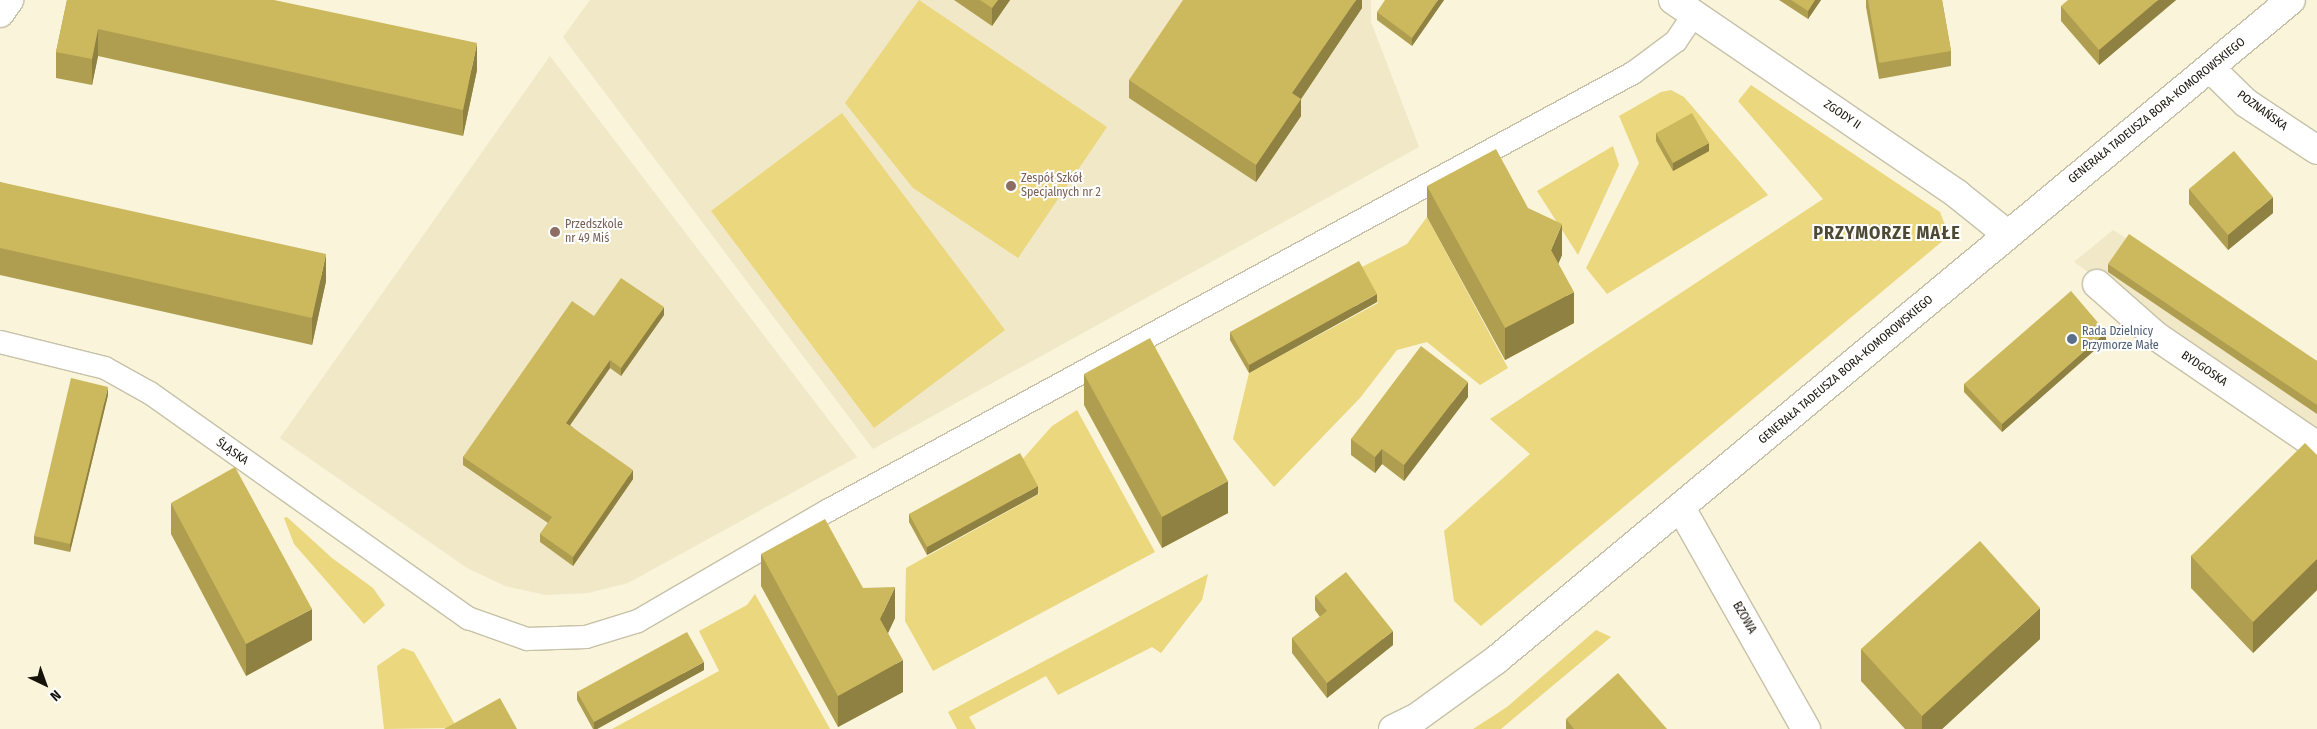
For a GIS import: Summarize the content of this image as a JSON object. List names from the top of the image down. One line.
{"streets":{"street":["GENERAŁA TADEUSZA BORA-KOMOROWSKIEGO","POZNAŃSKA","ZGODY II","BYDGOSKA","BZOWA"],"lane":["ŚLĄSKA"]},"crossings":[["GENERAŁA TADEUSZA BORA-KOMOROWSKIEGO","POZNAŃSKA"],["GENERAŁA TADEUSZA BORA-KOMOROWSKIEGO","ZGODY II"],["GENERAŁA TADEUSZA BORA-KOMOROWSKIEGO","BZOWA"],["ZGODY II","ŚLĄSKA"]],"districts":["PRZYMORZE MAŁE"],"places":["Zespół Szkół Specjalnych nr 2","Przedszkole nr 49 Miś","Rada Dzielnicy Przymorze Małe"],"north":"bottom right"}
